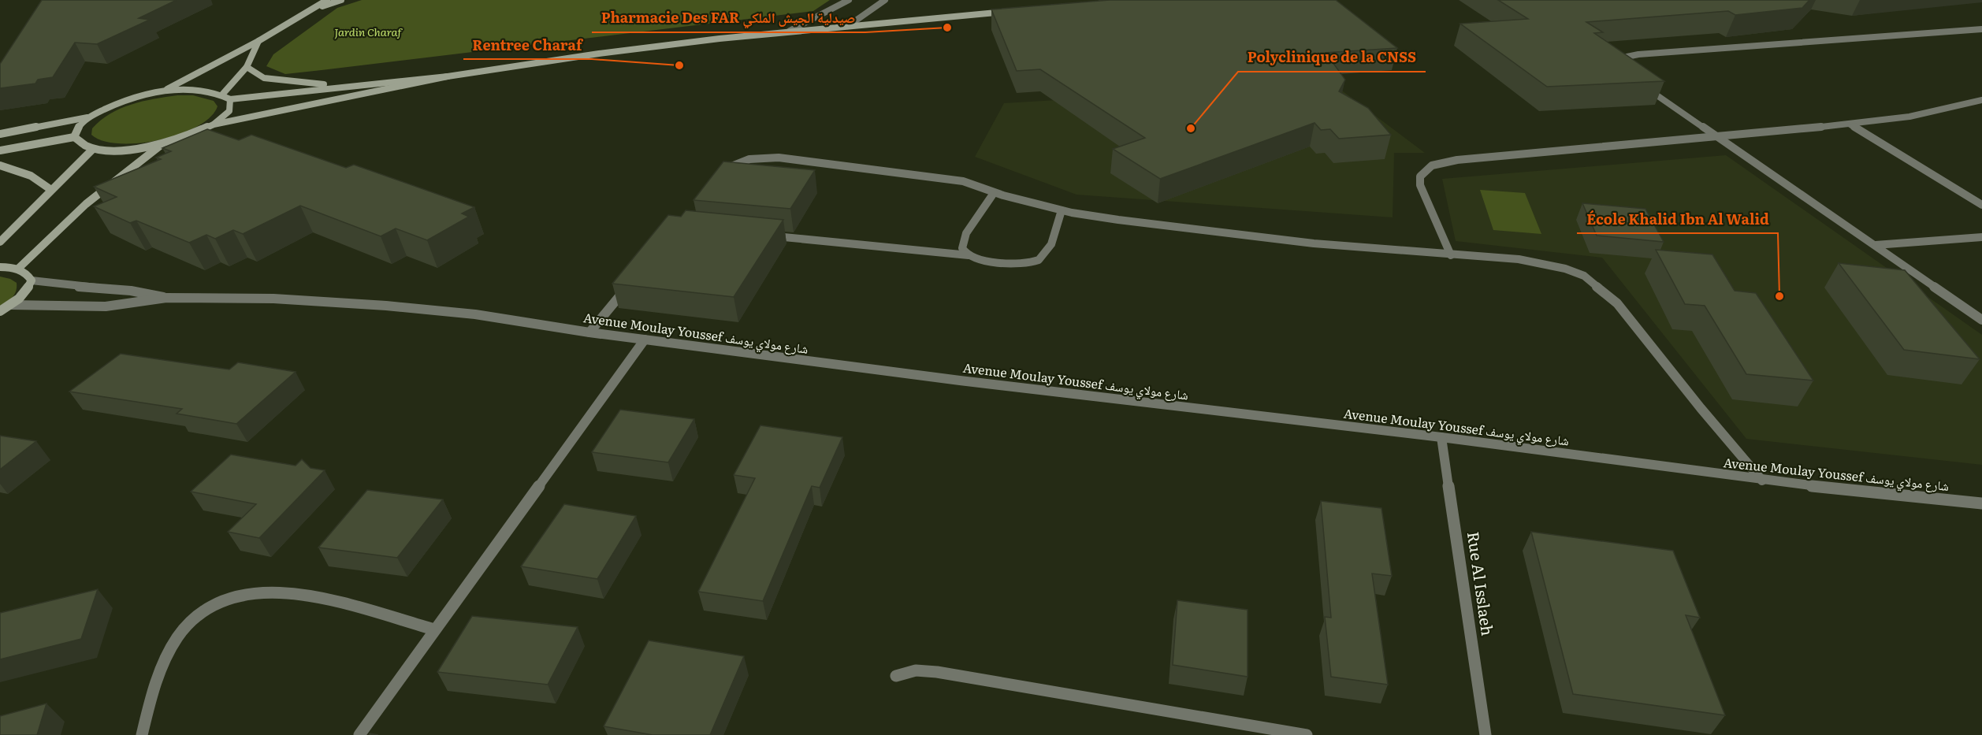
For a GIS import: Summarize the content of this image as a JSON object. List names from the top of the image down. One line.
{"streets":{"street":["Avenue Moulay Youssef شارع مولاي يوسف","Rue Al Isslaeh"]},"crossings":[["Avenue Moulay Youssef شارع مولاي يوسف","Rue Al Isslaeh"]],"parks":["Jardin Charaf"],"places":["Pharmacie Des FAR صيدلية الجيش الملكي","Rentree Charaf","Polyclinique de la CNSS","École Khalid Ibn Al Walid"]}
